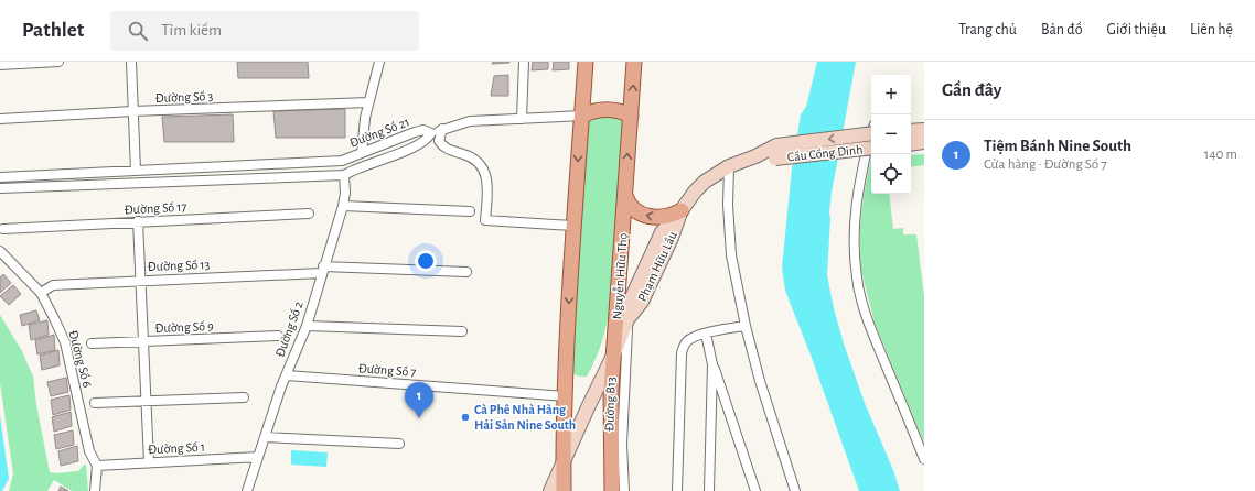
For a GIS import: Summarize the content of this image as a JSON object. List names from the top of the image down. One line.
{"streets":{"main road":["Cầu Cống Dinh","Phạm Hữu Lầu","Nguyễn Hữu Thọ"],"street":["Đường Số 3","Đường Số 21","Đường Số 17","Đường Số 13","Đường Số 9","Đường Số 2","Đường Số 6","Đường Số 7","Đường B13","Đường Số 1"]},"crossings":[["Đường Số 21","Đường Số 2"],["Cầu Cống Dinh","Phạm Hữu Lầu"],["Đường Số 13","Đường Số 2"],["Đường Số 13","Đường Số 6"],["Phạm Hữu Lầu","Nguyễn Hữu Thọ"],["Phạm Hữu Lầu","Đường B13"],["Đường Số 2","Đường Số 7"],["Đường Số 2","Đường Số 1"],["Đường Số 6","Đường Số 1"]],"places":["Cà Phê Nhà Hàng Hải Sản Nine South"],"page":{"header":"Pathlet","search":"Tìm kiếm","nav":["Trang chủ","Bản đồ","Giới thiệu","Liên hệ"],"heading":"Gần đây","map_buttons":["+","−"],"list":[{"mark":"1","name":"Tiệm Bánh Nine South","note":"Cửa hàng · Đường Số 7","value":"140 m"}],"pins":"1"}}
